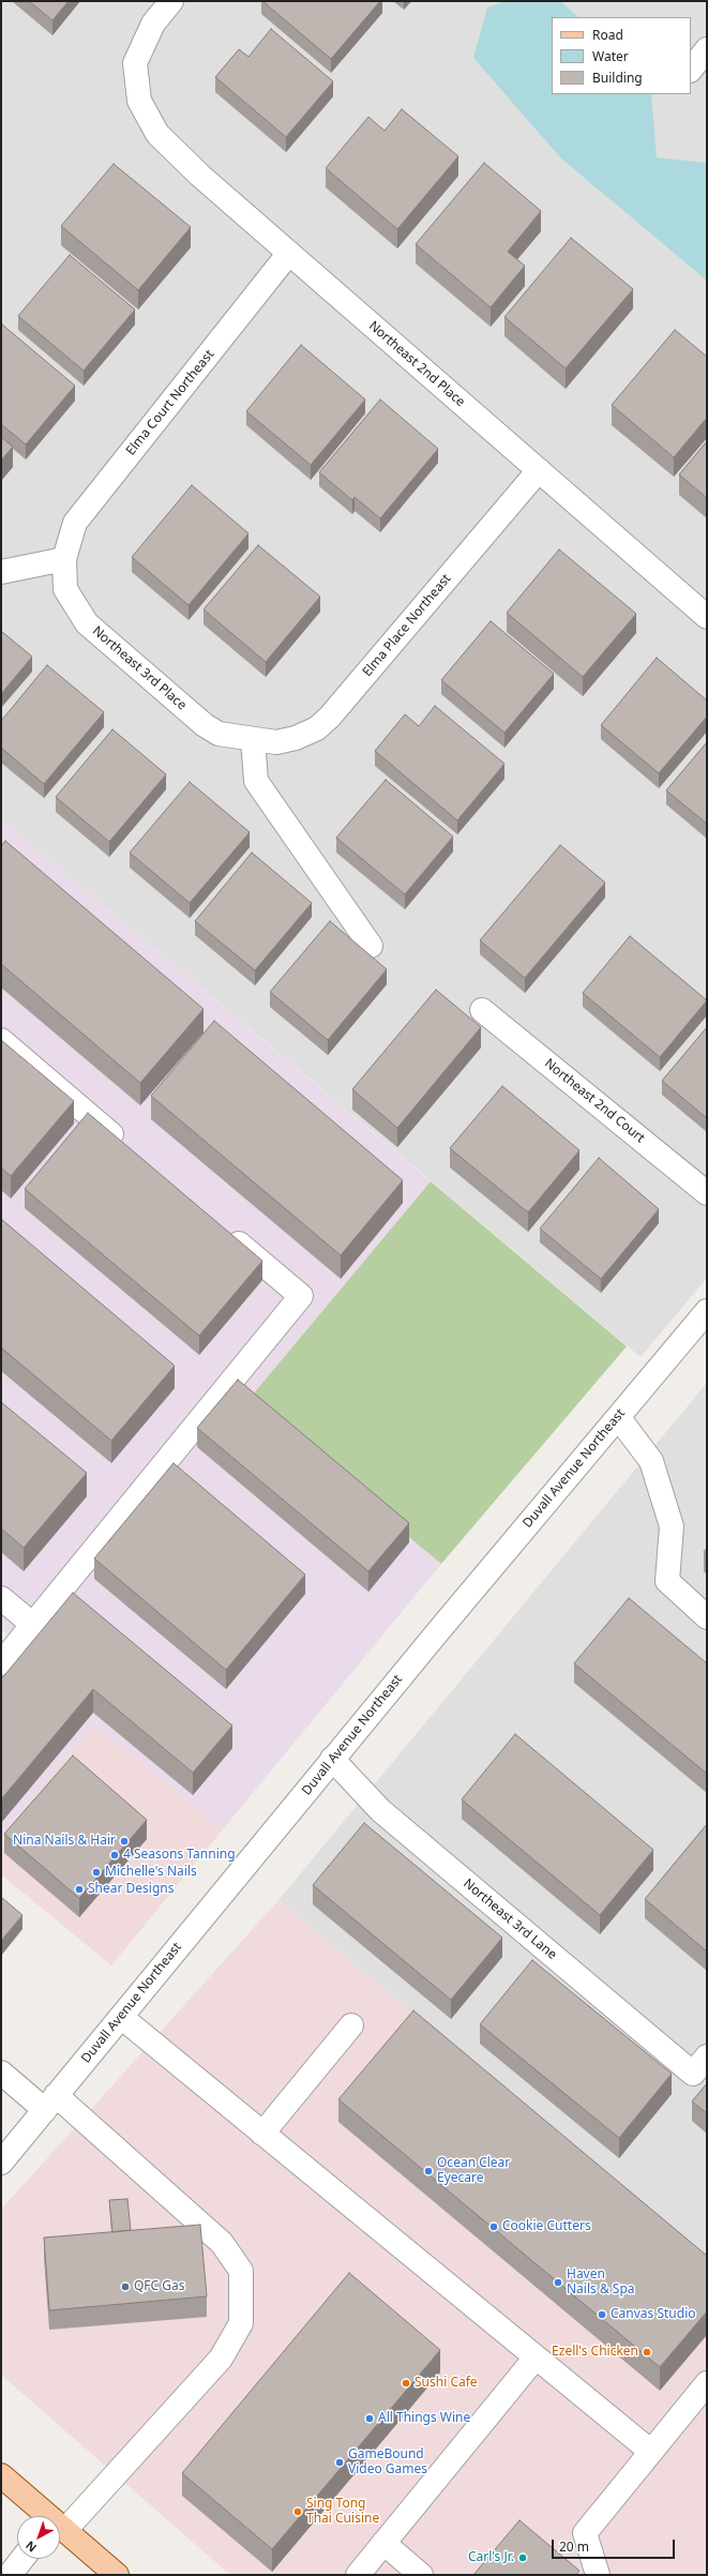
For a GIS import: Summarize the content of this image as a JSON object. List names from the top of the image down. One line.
{"streets":{"street":["Northeast 2nd Place","Elma Court Northeast","Elma Place Northeast","Northeast 3rd Place","Northeast 2nd Court","Duvall Avenue Northeast","Northeast 3rd Lane"]},"crossings":[["Northeast 2nd Place","Elma Court Northeast"],["Northeast 2nd Place","Elma Place Northeast"],["Elma Court Northeast","Northeast 3rd Place"],["Elma Place Northeast","Northeast 3rd Place"],["Duvall Avenue Northeast","Northeast 3rd Lane"]],"places":["Nina Nails & Hair","4 Seasons Tanning","Michelle's Nails","Shear Designs","Ocean Clear Eyecare","Cookie Cutters","Haven Nails & Spa","QFC Gas","Canvas Studio","Ezell's Chicken","Sushi Cafe","All Things Wine","GameBound Video Games","Sing Tong Thai Cuisine","Carl's Jr."],"legend":["Road","Water","Building"],"scale_bar":"20 m","north":"bottom left"}
